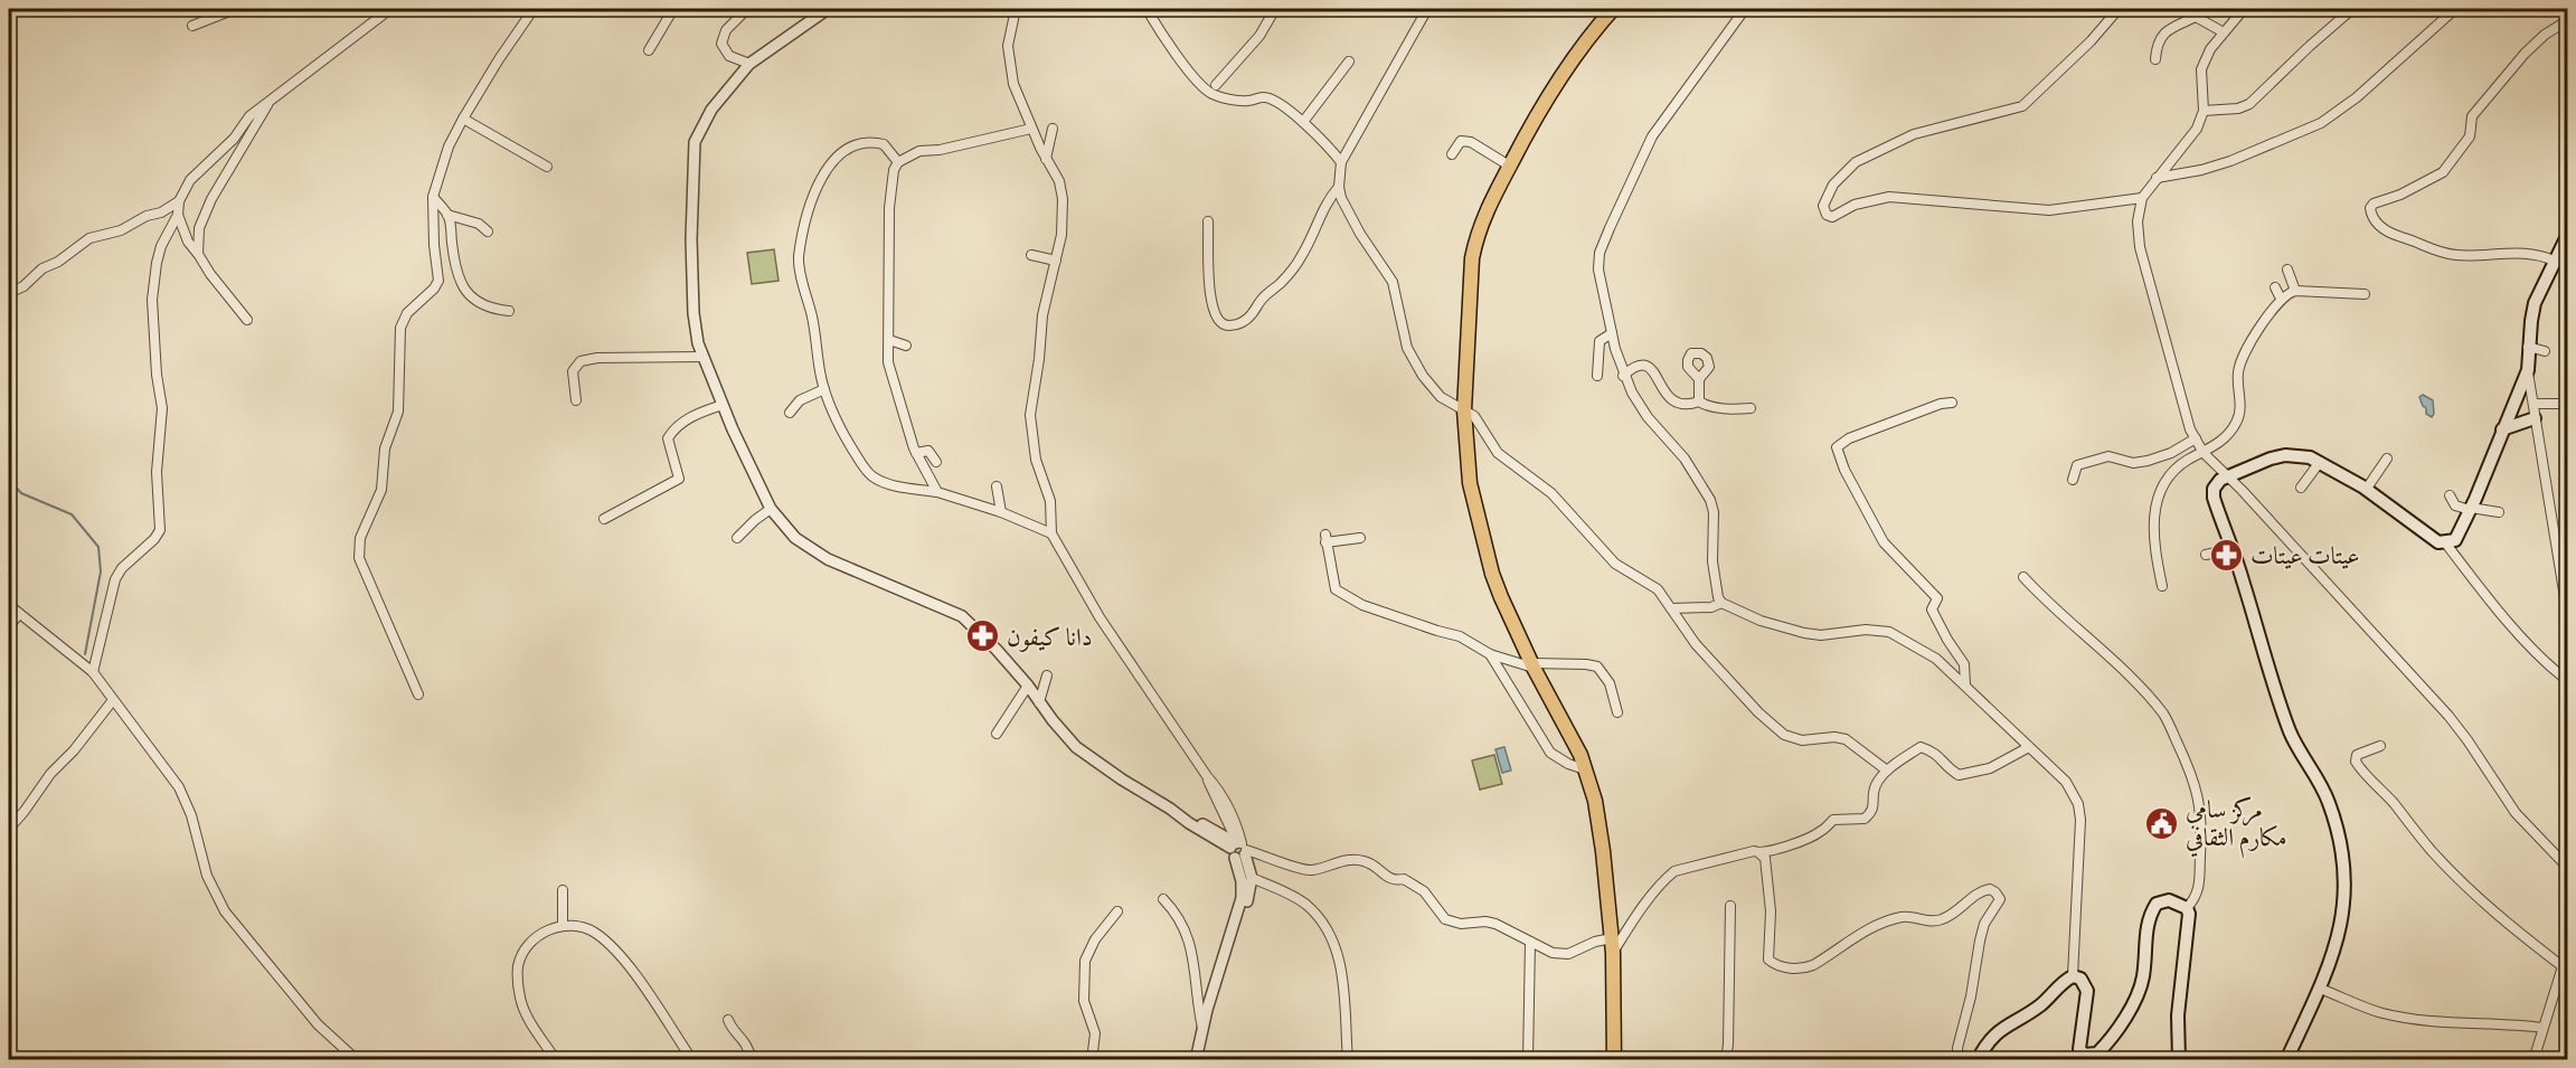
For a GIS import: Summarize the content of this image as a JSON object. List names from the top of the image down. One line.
{"places":{"pharmacy":["عيتات عيتات","دانا كيفون"],"public building":["مركز سامي مكارم الثقافي"]}}
